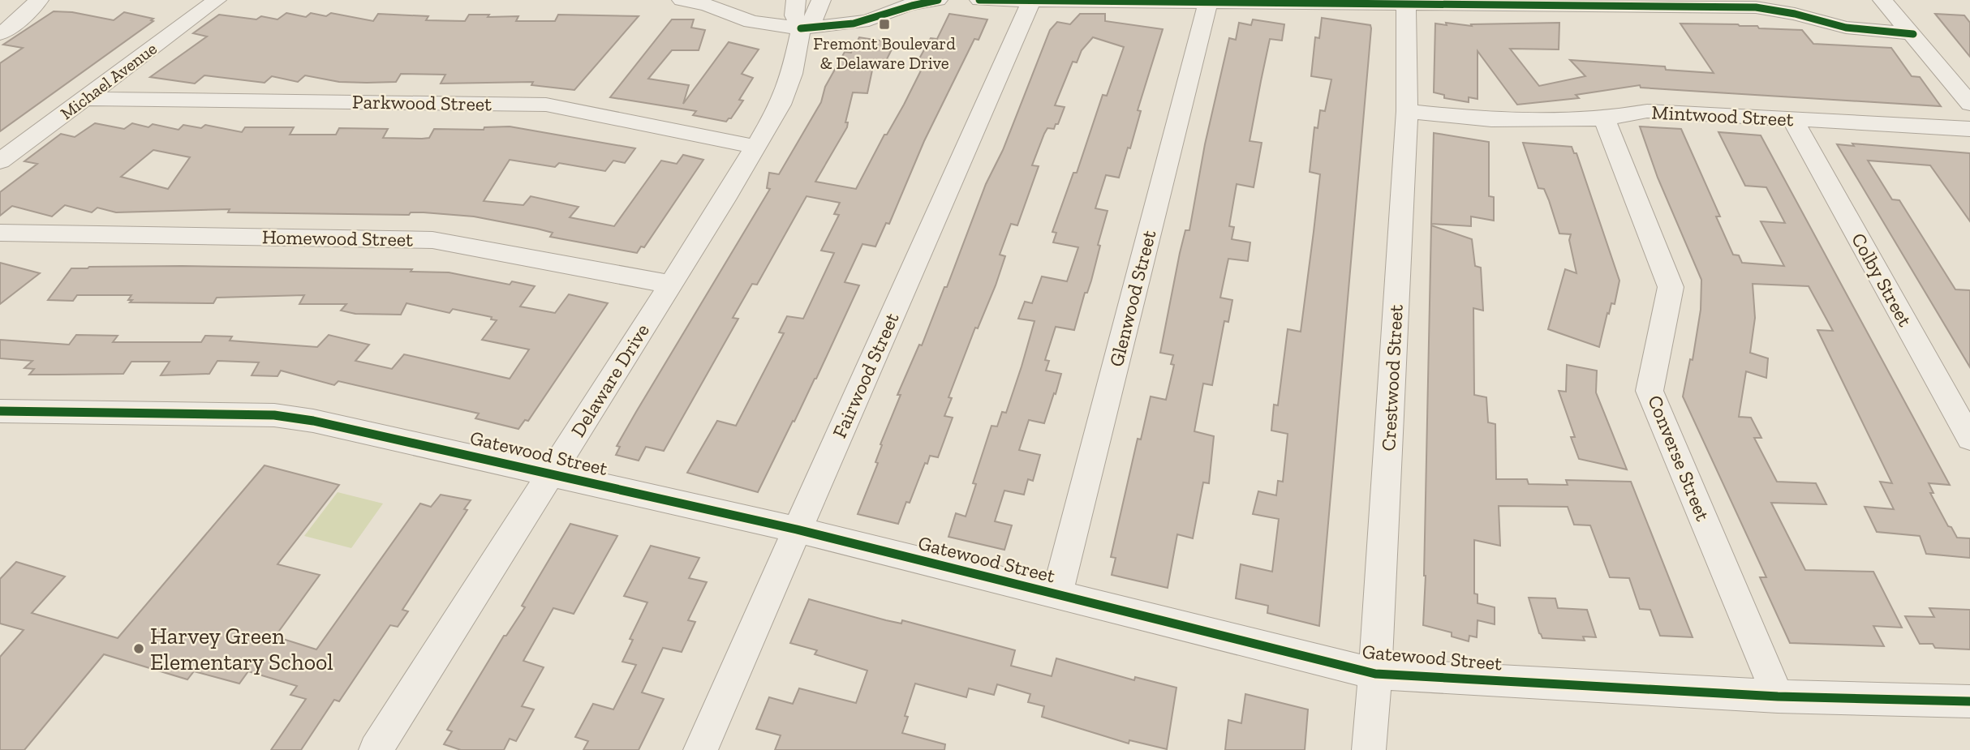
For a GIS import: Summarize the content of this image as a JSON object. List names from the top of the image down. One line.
{"streets":{"street":["Michael Avenue","Parkwood Street","Mintwood Street","Homewood Street","Colby Street","Glenwood Street","Fairwood Street","Crestwood Street","Delaware Drive","Gatewood Street","Converse Street"]},"crossings":[["Michael Avenue","Parkwood Street"],["Parkwood Street","Delaware Drive"],["Mintwood Street","Colby Street"],["Mintwood Street","Crestwood Street"],["Mintwood Street","Converse Street"],["Homewood Street","Delaware Drive"],["Glenwood Street","Gatewood Street"],["Fairwood Street","Gatewood Street"],["Crestwood Street","Gatewood Street"],["Delaware Drive","Gatewood Street"],["Gatewood Street","Converse Street"]],"places":{"transit":["Fremont Boulevard & Delaware Drive"],"other":["Harvey Green Elementary School"]}}
